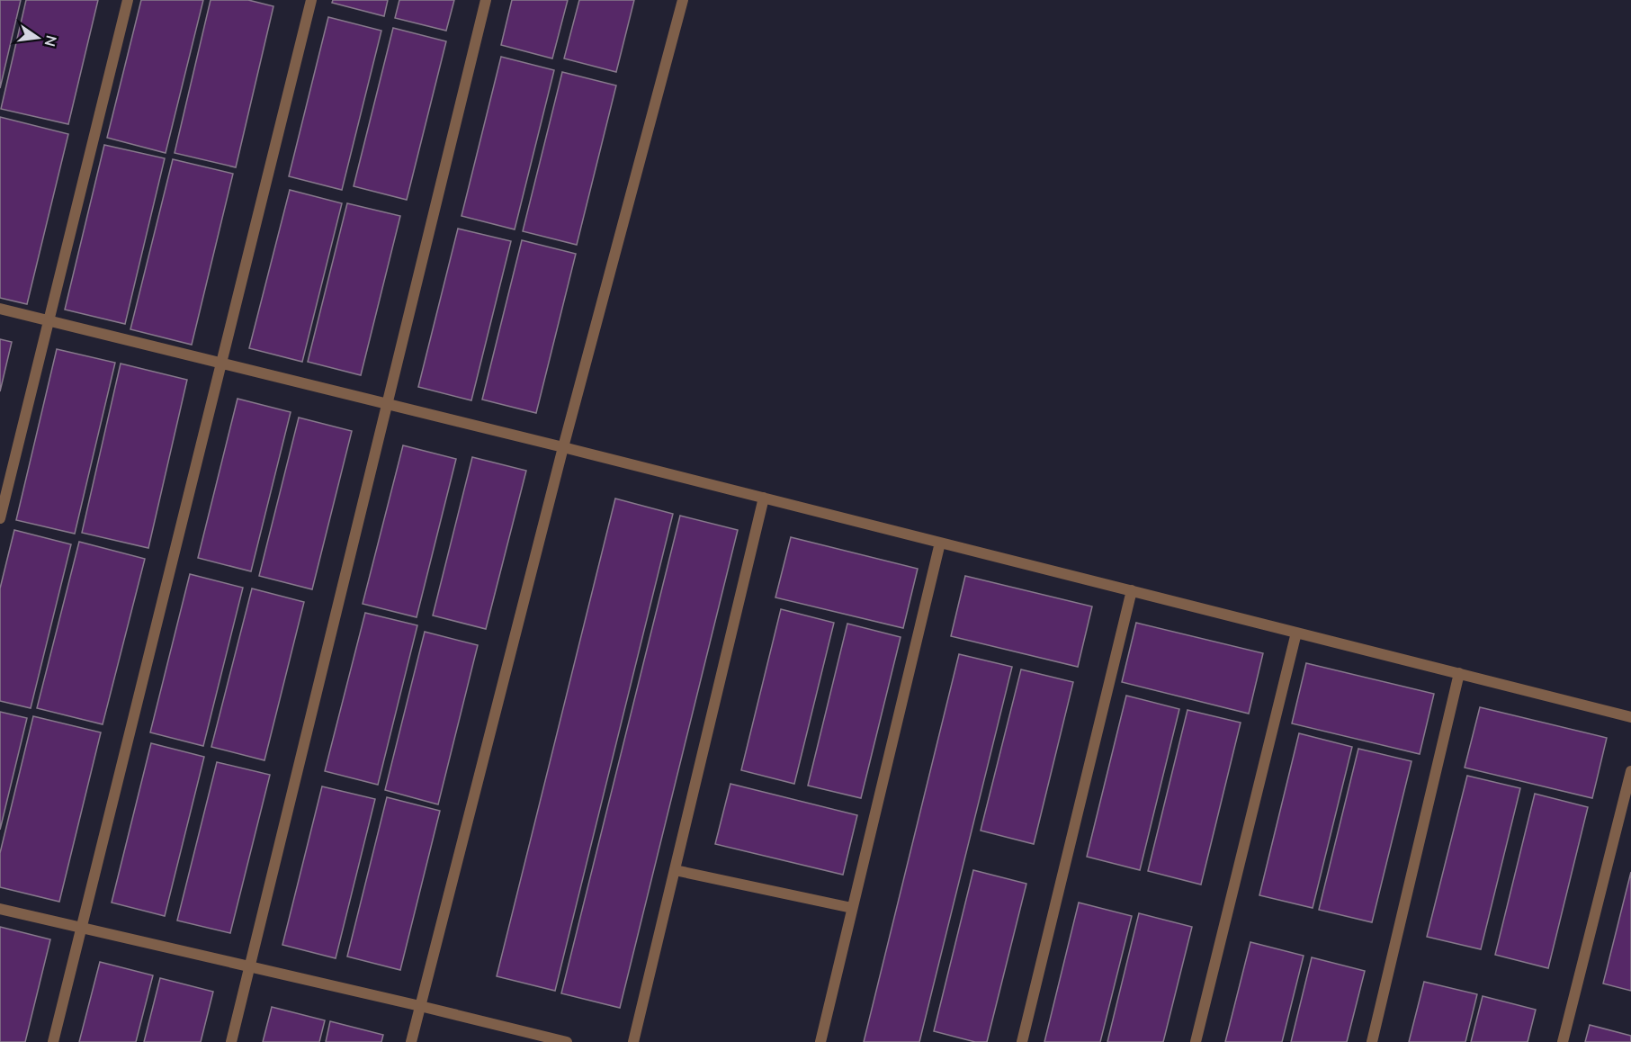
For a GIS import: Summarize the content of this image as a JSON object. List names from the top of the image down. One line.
{"north":"right"}
